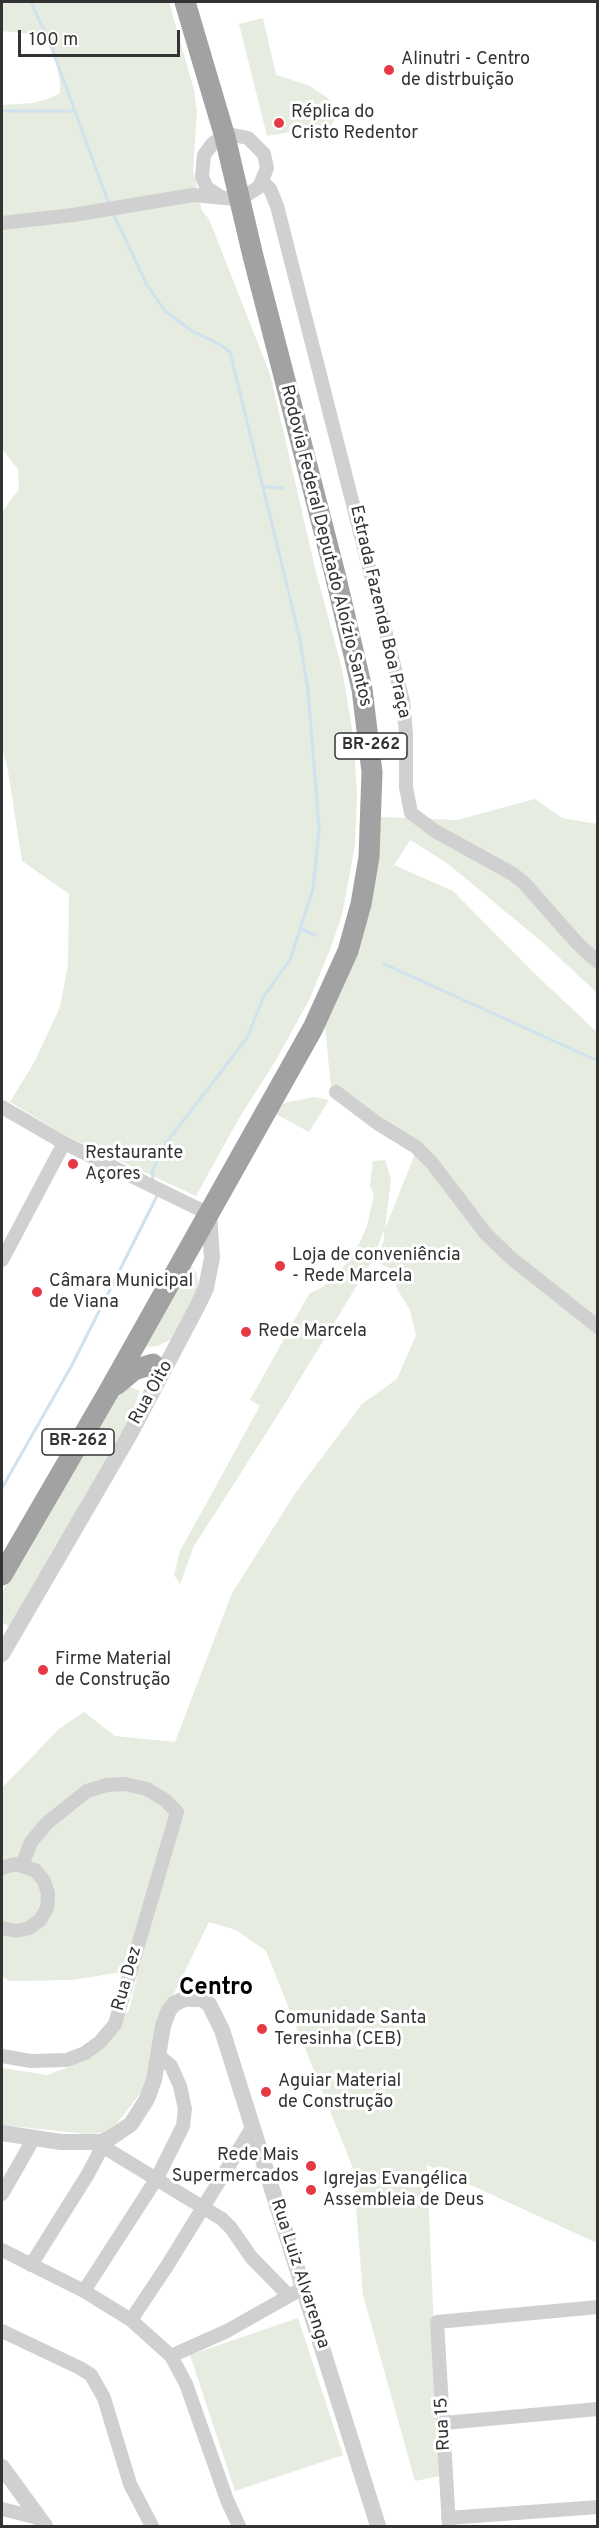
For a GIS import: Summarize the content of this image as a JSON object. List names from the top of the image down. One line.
{"streets":{"highway":["Rodovia Federal Deputado Aloízio Santos","BR-262"],"street":["Estrada Fazenda Boa Praça","Rua Oito","Rua Dez","Rua Luiz Alvarenga","Rua 15"]},"crossings":[["Rodovia Federal Deputado Aloízio Santos","BR-262"],["Rodovia Federal Deputado Aloízio Santos","Rua Oito"]],"districts":["Centro"],"places":["Alinutri - Centro de distrbuição","Réplica do Cristo Redentor","Restaurante Açores","Loja de conveniência - Rede Marcela","Câmara Municipal de Viana","Rede Marcela","Firme Material de Construção","Comunidade Santa Teresinha (CEB)","Aguiar Material de Construção","Rede Mais Supermercados","Igrejas Evangélica Assembleia de Deus"],"scale_bar":"100 m"}
